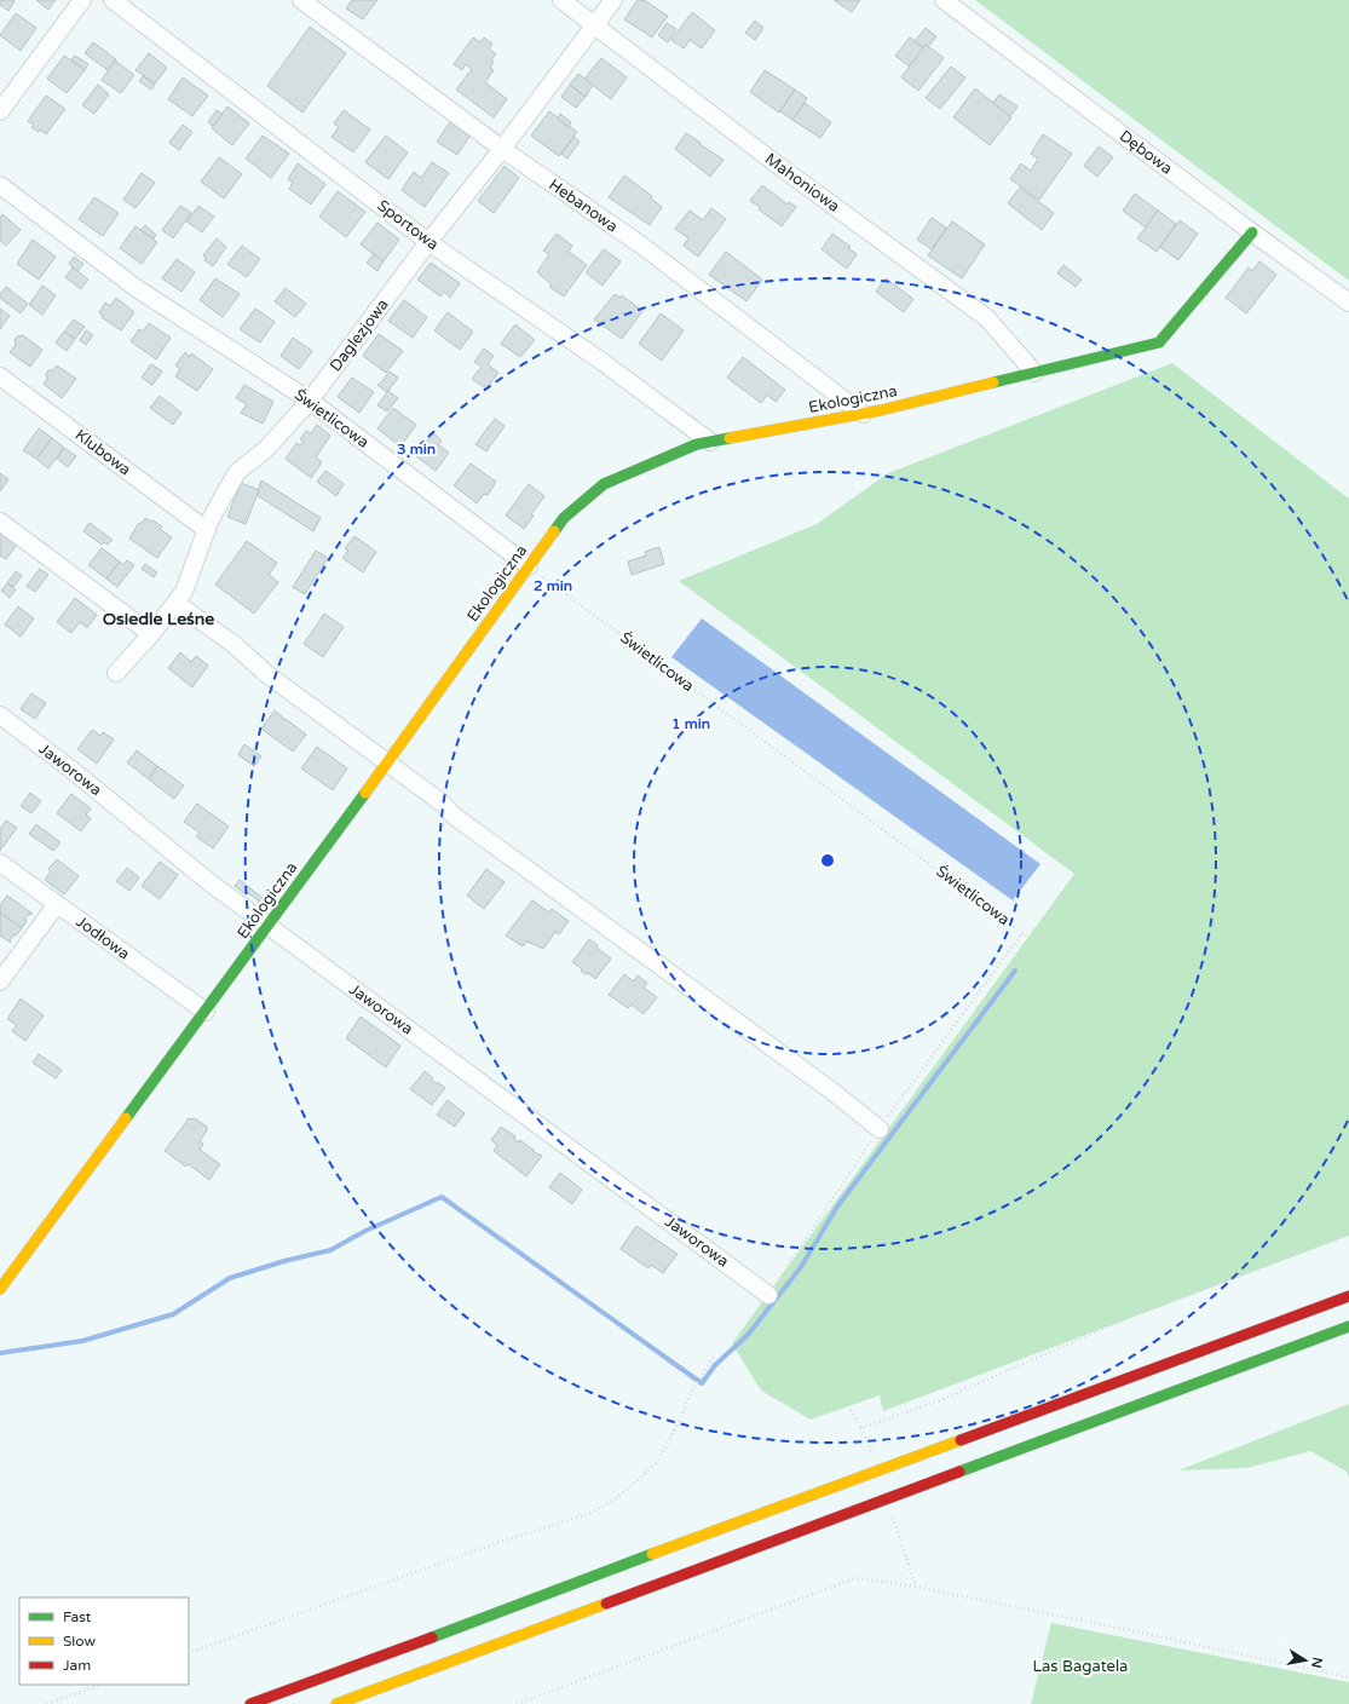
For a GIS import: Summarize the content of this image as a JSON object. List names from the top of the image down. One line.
{"streets":{"main road":["Ekologiczna"],"street":["Dębowa","Mahoniowa","Hebanowa","Sportowa","Daglezjowa","Świetlicowa","Klubowa","Jaworowa","Jodłowa"]},"crossings":[["Dębowa","Ekologiczna"],["Mahoniowa","Daglezjowa"],["Mahoniowa","Ekologiczna"],["Hebanowa","Daglezjowa"],["Hebanowa","Ekologiczna"],["Sportowa","Daglezjowa"],["Sportowa","Ekologiczna"],["Daglezjowa","Świetlicowa"],["Daglezjowa","Klubowa"],["Ekologiczna","Świetlicowa"],["Ekologiczna","Jaworowa"],["Ekologiczna","Jodłowa"]],"districts":["Osiedle Leśne"],"parks":["Las Bagatela"],"legend":["Fast","Slow","Jam"],"north":"right","rings":["3 min","2 min","1 min"]}
